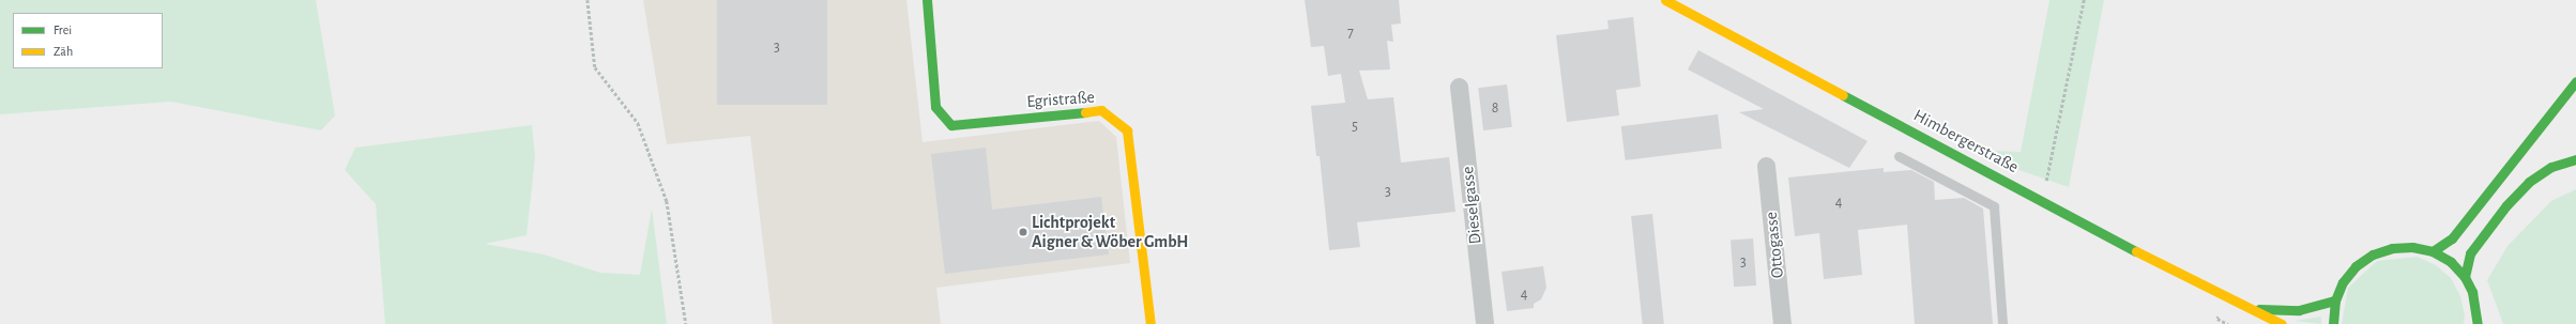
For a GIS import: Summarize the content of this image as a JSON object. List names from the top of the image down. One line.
{"streets":{"main road":["Egristraße","Himbergerstraße"],"street":["Dieselgasse","Ottogasse"]},"places":["Lichtprojekt Aigner & Wöber GmbH"],"house_numbers":["7","3","8","5","3","4","3","4"],"legend":["Frei","Zäh"]}
